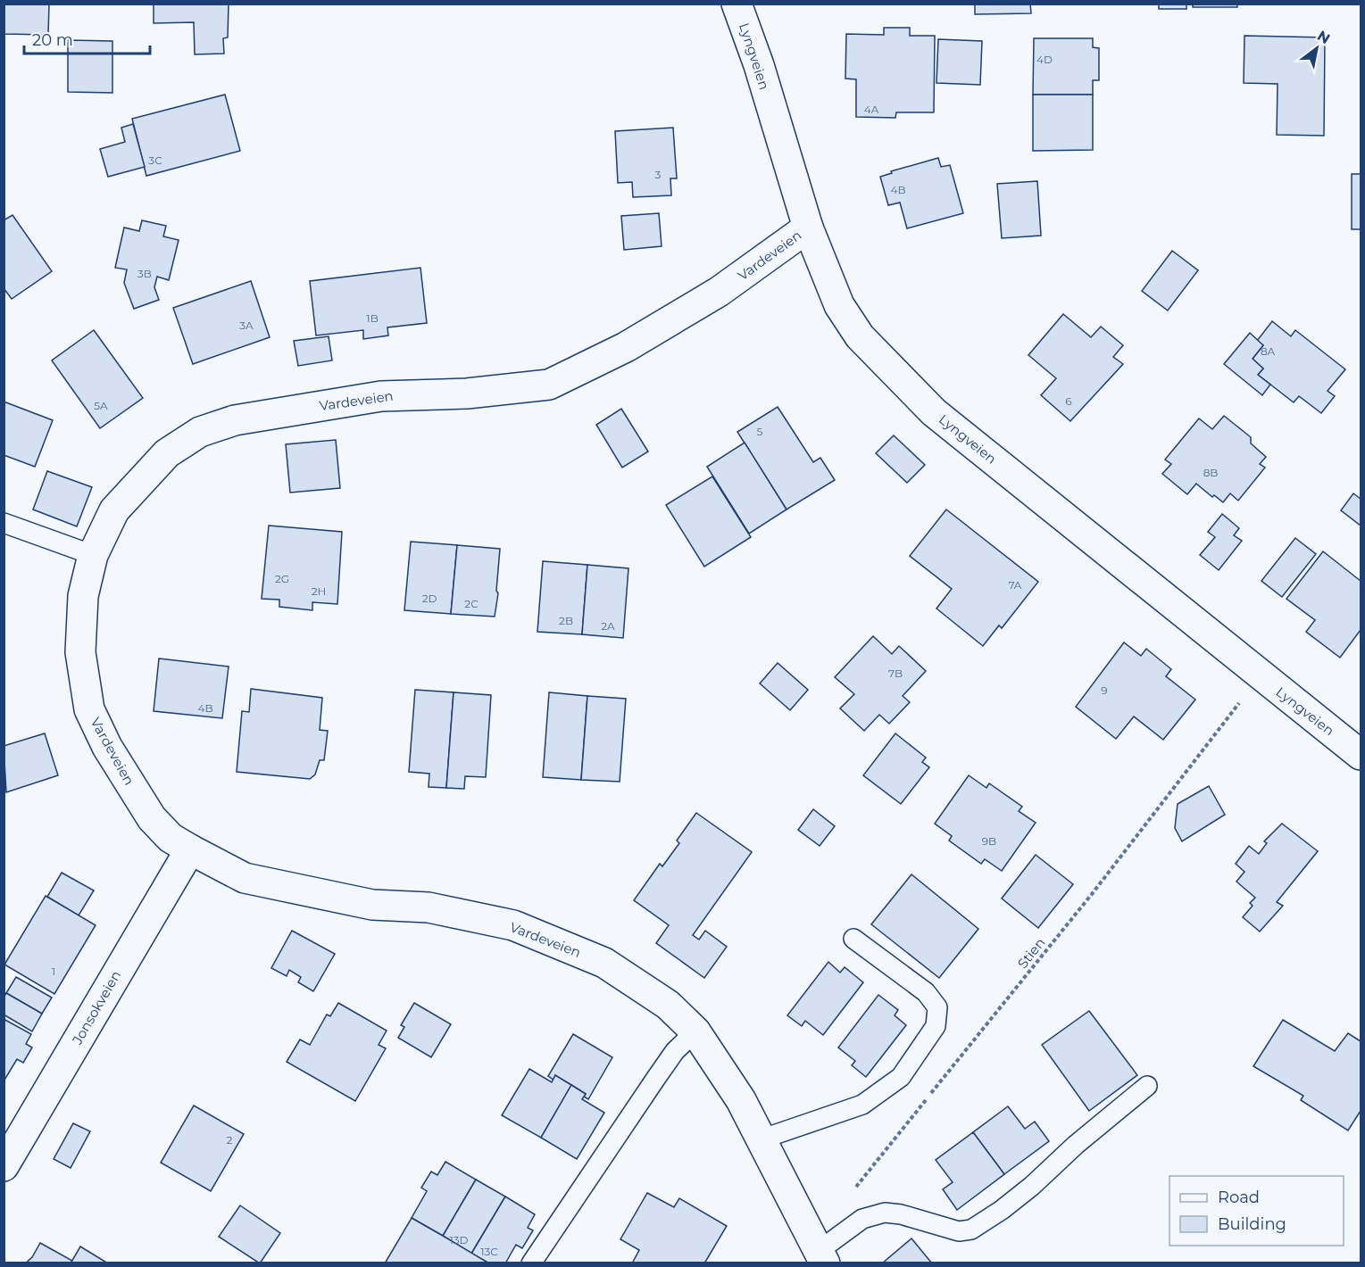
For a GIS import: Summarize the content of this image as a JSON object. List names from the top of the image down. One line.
{"streets":{"street":["Lyngveien","Vardeveien","Jonsokveien"],"path":["Stien"]},"crossings":[["Lyngveien","Vardeveien"],["Lyngveien","Stien"],["Vardeveien","Jonsokveien"]],"house_numbers":["4D","4A","3C","3","4B","3B","1B","3A","8A","6","5A","5","8B","2G","7A","2H","2D","2C","2B","2A","7B","9","4B","9B","1","2","13D","13C"],"legend":["Road","Building"],"scale_bar":"20 m","north":"top right"}
